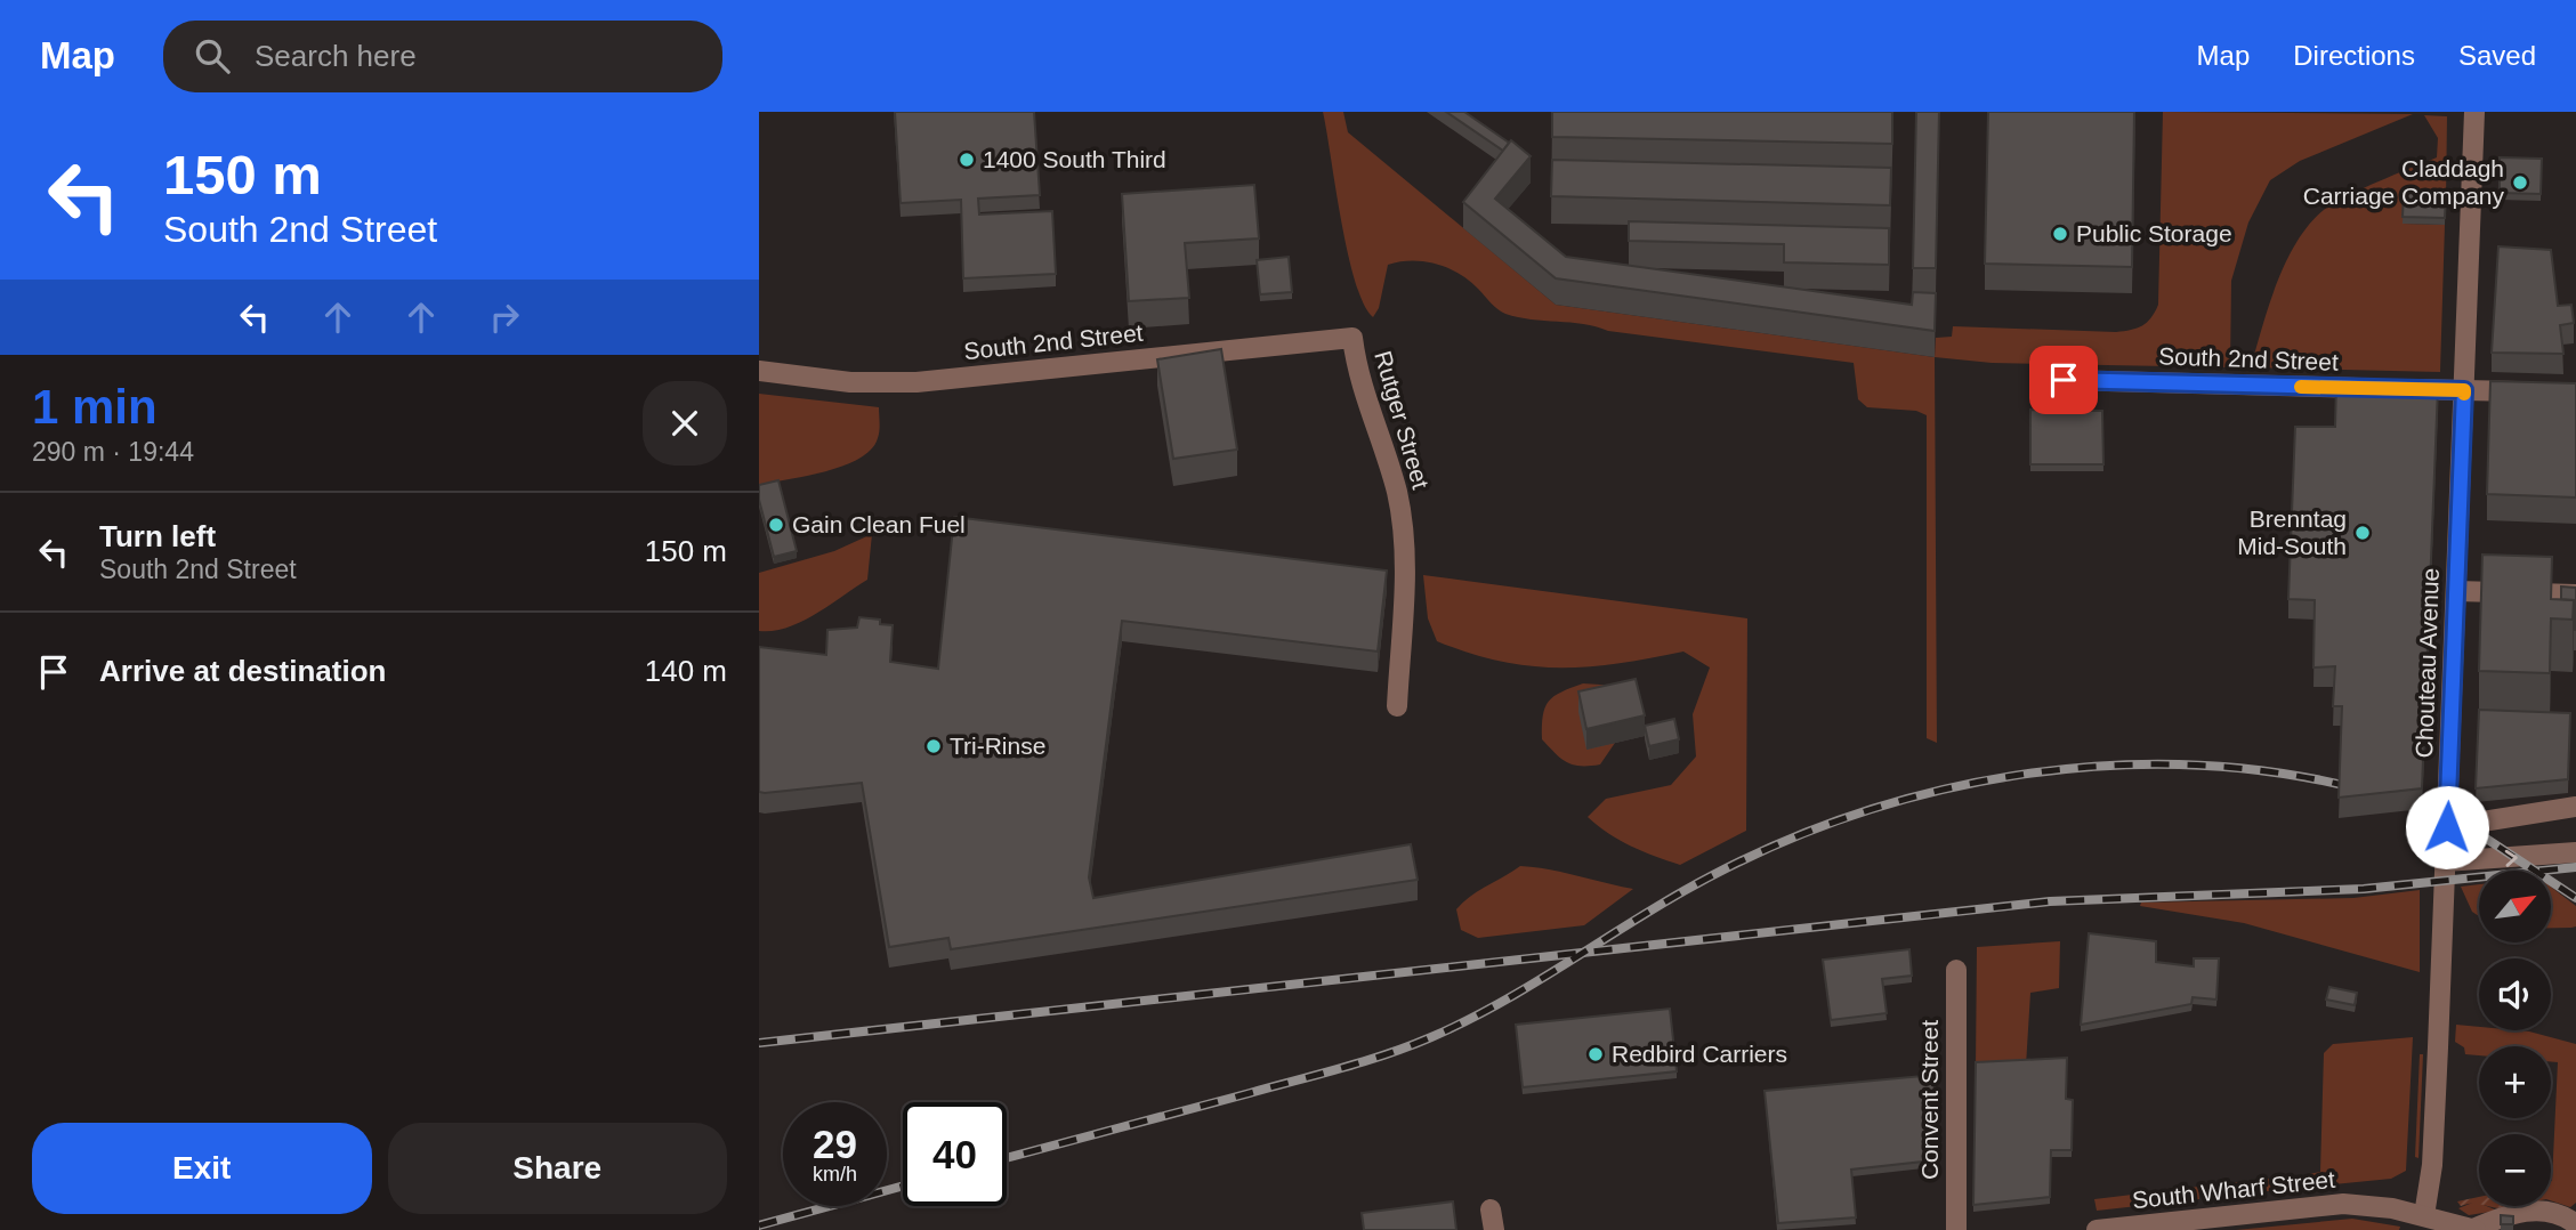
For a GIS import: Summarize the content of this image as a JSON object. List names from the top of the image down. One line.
{"streets":{"street":["South 2nd Street","Rutger Street","Chouteau Avenue","Convent Street","South Wharf Street"]},"crossings":[["South 2nd Street","Rutger Street"],["South 2nd Street","Chouteau Avenue"],["Chouteau Avenue","South Wharf Street"]],"places":["1400 South Third","Claddagh Carriage Company","Public Storage","Gain Clean Fuel","Brenntag Mid-South","Tri-Rinse","Redbird Carriers"],"north":"top right","page":{"header":"Map","search":"Search here","nav":["Map","Directions","Saved"],"turn":["150 m","South 2nd Street"],"heading":["1 min","290 m · 19:44"],"list":[{"name":"Turn left","note":"South 2nd Street","value":"150 m"},{"name":"Arrive at destination","value":"140 m"}],"map_buttons":["+","−"],"speed":"29 km/h","limit":"40","buttons":["Exit","Share"]}}
